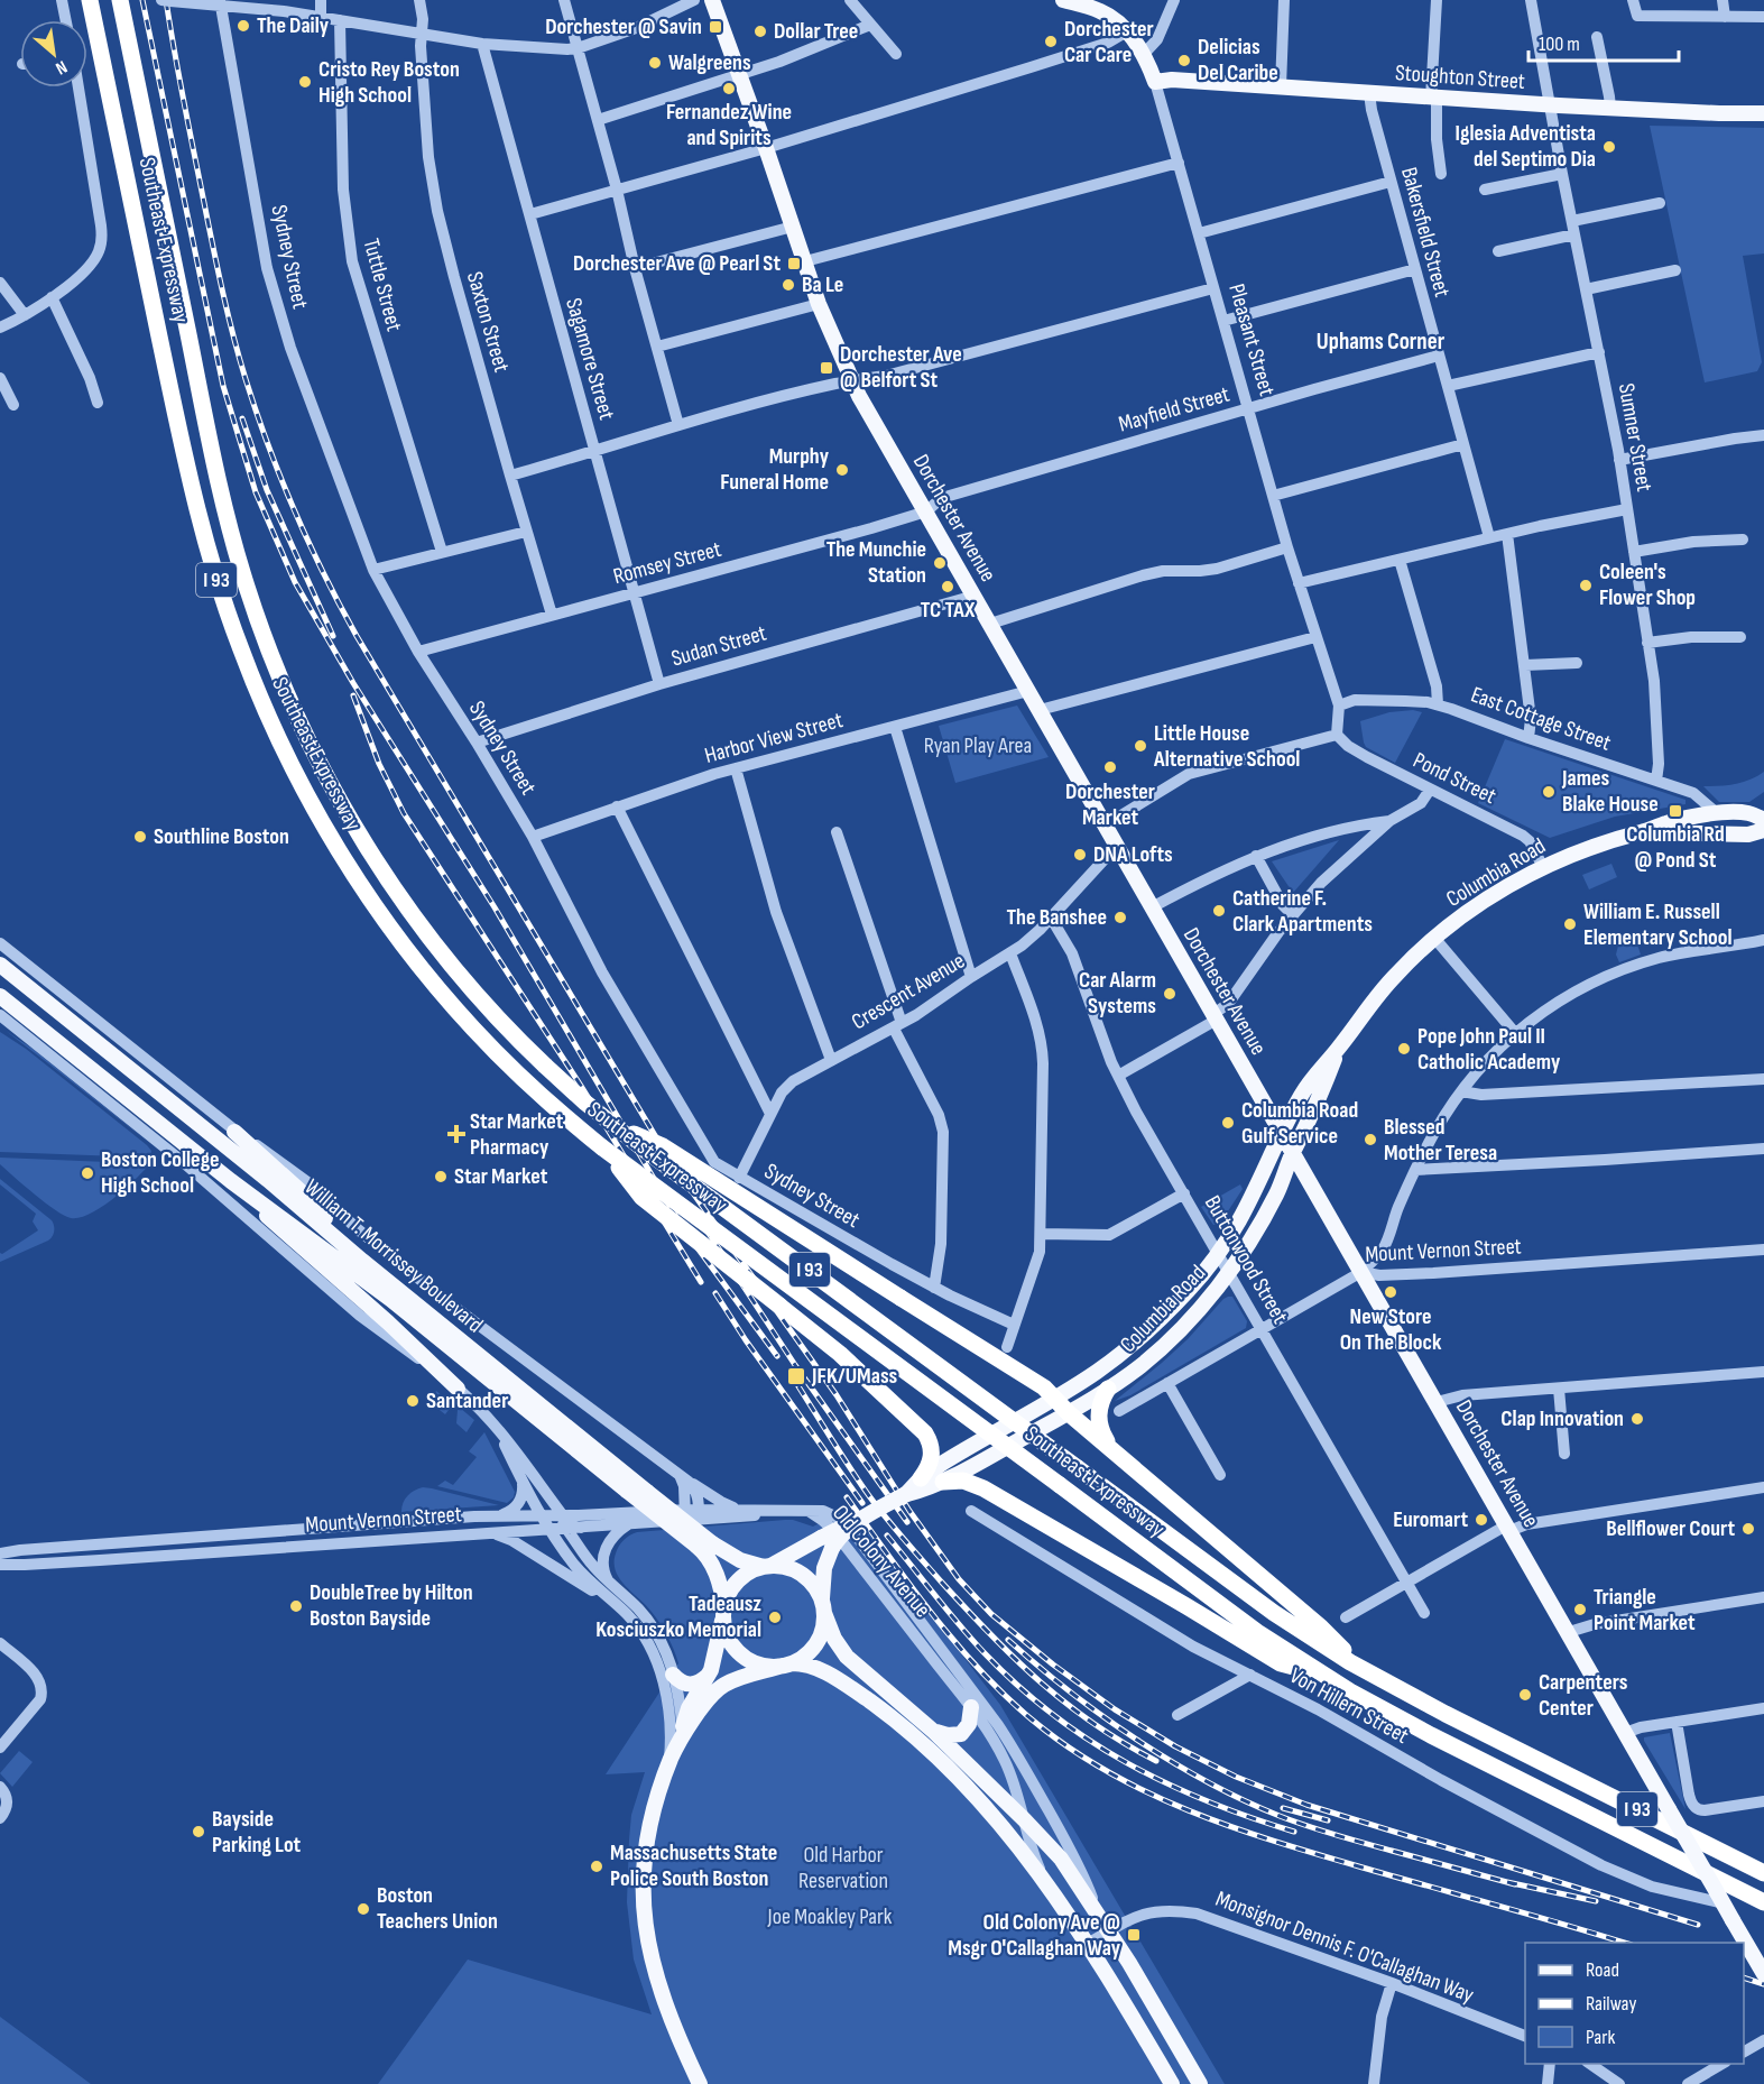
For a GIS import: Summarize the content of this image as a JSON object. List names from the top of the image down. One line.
{"streets":{"highway":["Southeast Expressway","I 93"],"main road":["Stoughton Street","Pleasant Street","Dorchester Avenue","Columbia Road","William T. Morrissey Boulevard","Old Colony Avenue"],"street":["Bakersfield Street","Sydney Street","Tuttle Street","Saxton Street","Sagamore Street","Mayfield Street","Sumner Street","Romsey Street","Sudan Street","East Cottage Street","Harbor View Street","Pond Street","Crescent Avenue","Mount Vernon Street","Buttonwood Street","Von Hillern Street","Monsignor Dennis F. O'Callaghan Way"]},"crossings":[["Stoughton Street","Bakersfield Street"],["Stoughton Street","Pleasant Street"],["Stoughton Street","Sumner Street"],["Bakersfield Street","Mayfield Street"],["Sydney Street","Romsey Street"],["Sydney Street","Sudan Street"],["Sydney Street","Harbor View Street"],["Sydney Street","Crescent Avenue"],["Saxton Street","Romsey Street"],["Pleasant Street","Mayfield Street"],["Pleasant Street","East Cottage Street"],["Pleasant Street","Pond Street"],["Sagamore Street","Romsey Street"],["Sagamore Street","Sudan Street"],["Mayfield Street","Dorchester Avenue"],["Mayfield Street","Romsey Street"],["Sumner Street","East Cottage Street"],["Dorchester Avenue","Romsey Street"],["Dorchester Avenue","Sudan Street"],["Dorchester Avenue","Harbor View Street"],["Dorchester Avenue","Columbia Road"],["Dorchester Avenue","Crescent Avenue"],["Dorchester Avenue","Mount Vernon Street"],["Dorchester Avenue","Von Hillern Street"],["East Cottage Street","Columbia Road"],["Pond Street","Columbia Road"],["Columbia Road","William T. Morrissey Boulevard"],["Columbia Road","Buttonwood Street"],["Crescent Avenue","Buttonwood Street"],["Mount Vernon Street","William T. Morrissey Boulevard"],["Mount Vernon Street","Buttonwood Street"],["Mount Vernon Street","Old Colony Avenue"],["Old Colony Avenue","Monsignor Dennis F. O'Callaghan Way"]],"districts":["Uphams Corner"],"parks":["Ryan Play Area","Old Harbor Reservation","Joe Moakley Park"],"places":{"other":["The Daily","Dollar Tree","Dorchester Car Care","Delicias Del Caribe","Walgreens","Cristo Rey Boston High School","Fernandez Wine and Spirits","Iglesia Adventista del Septimo Dia","Ba Le","Murphy Funeral Home","The Munchie Station","Coleen's Flower Shop","TC TAX","Little House Alternative School","Dorchester Market","James Blake House","Southline Boston","DNA Lofts","Catherine F. Clark Apartments","The Banshee","William E. Russell Elementary School","Car Alarm Systems","Pope John Paul II Catholic Academy","Columbia Road Gulf Service","Blessed Mother Teresa","Boston College High School","Star Market","New Store On The Block","Santander","Clap Innovation","Euromart","Bellflower Court","DoubleTree by Hilton Boston Bayside","Triangle Point Market","Tadeausz Kosciuszko Memorial","Carpenters Center","Bayside Parking Lot","Massachusetts State Police South Boston","Boston Teachers Union"],"transit":["Dorchester @ Savin","Dorchester Ave @ Pearl St","Dorchester Ave @ Belfort St","Columbia Rd @ Pond St","JFK/UMass","Old Colony Ave @ Msgr O'Callaghan Way"],"health":["Star Market Pharmacy"]},"legend":["Road","Railway","Park"],"scale_bar":"100 m","north":"bottom right"}
